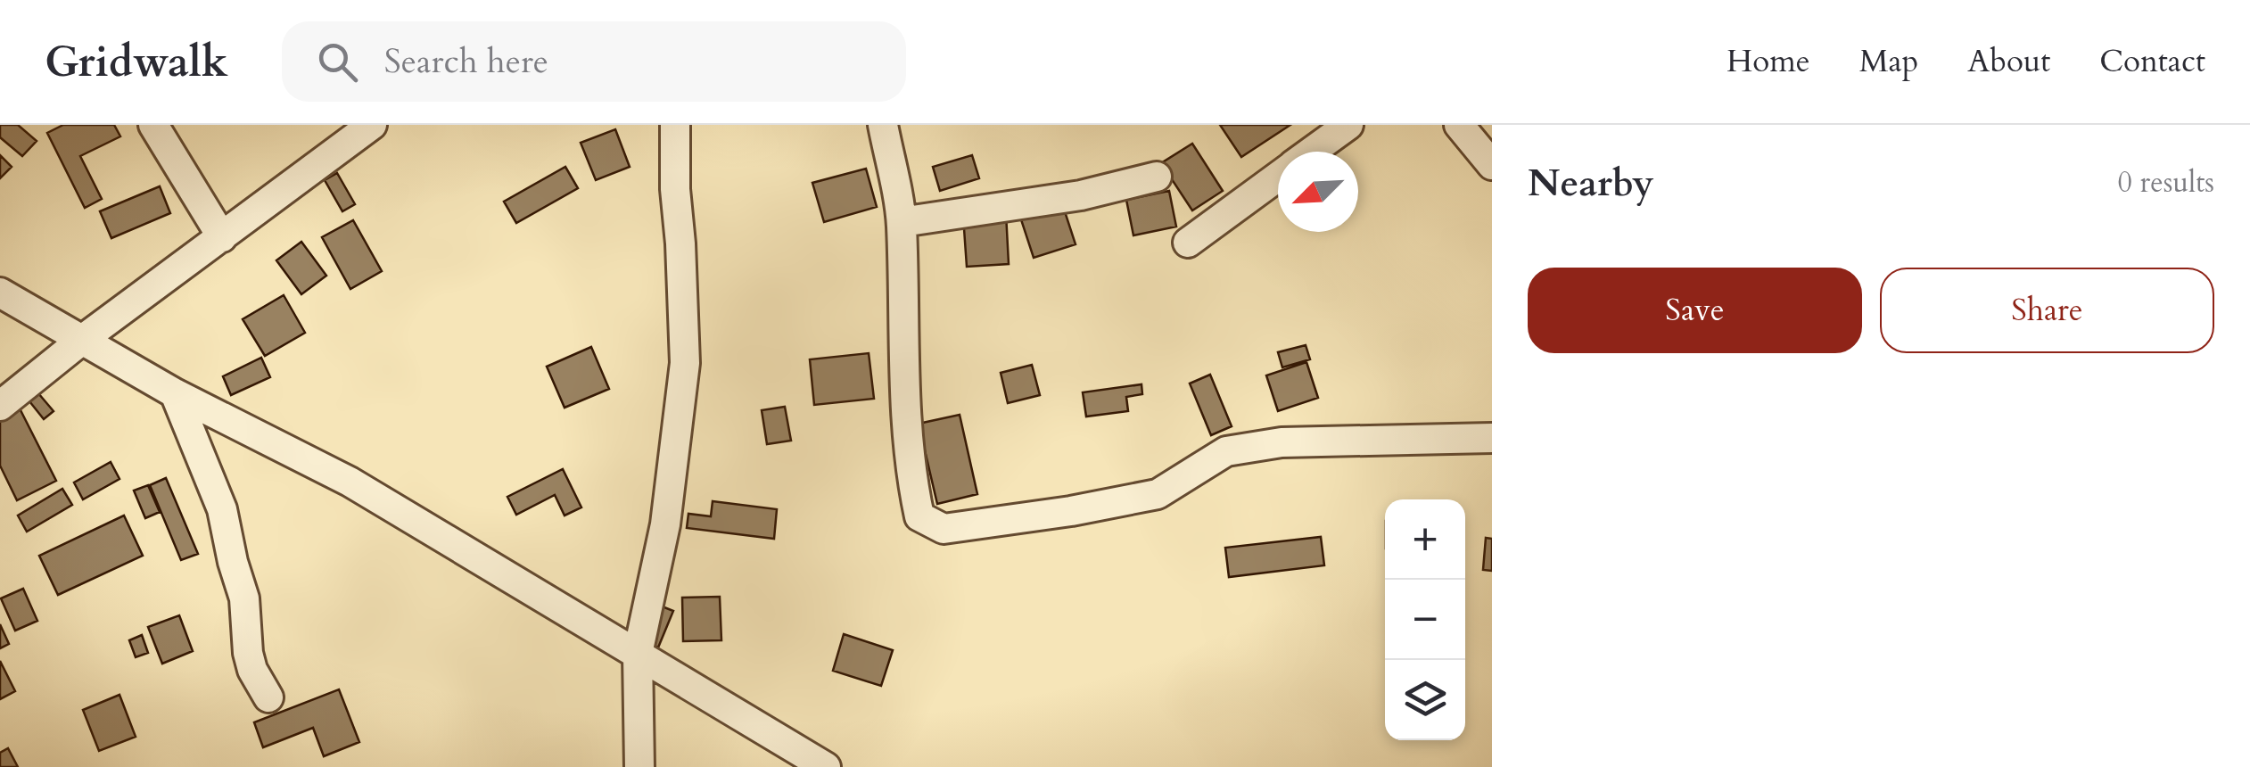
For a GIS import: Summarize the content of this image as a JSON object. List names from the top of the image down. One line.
{"north":"bottom left","page":{"header":"Gridwalk","search":"Search here","nav":["Home","Map","About","Contact"],"heading":["Nearby","0 results"],"buttons":["Save","Share"],"map_buttons":["+","−"]}}
